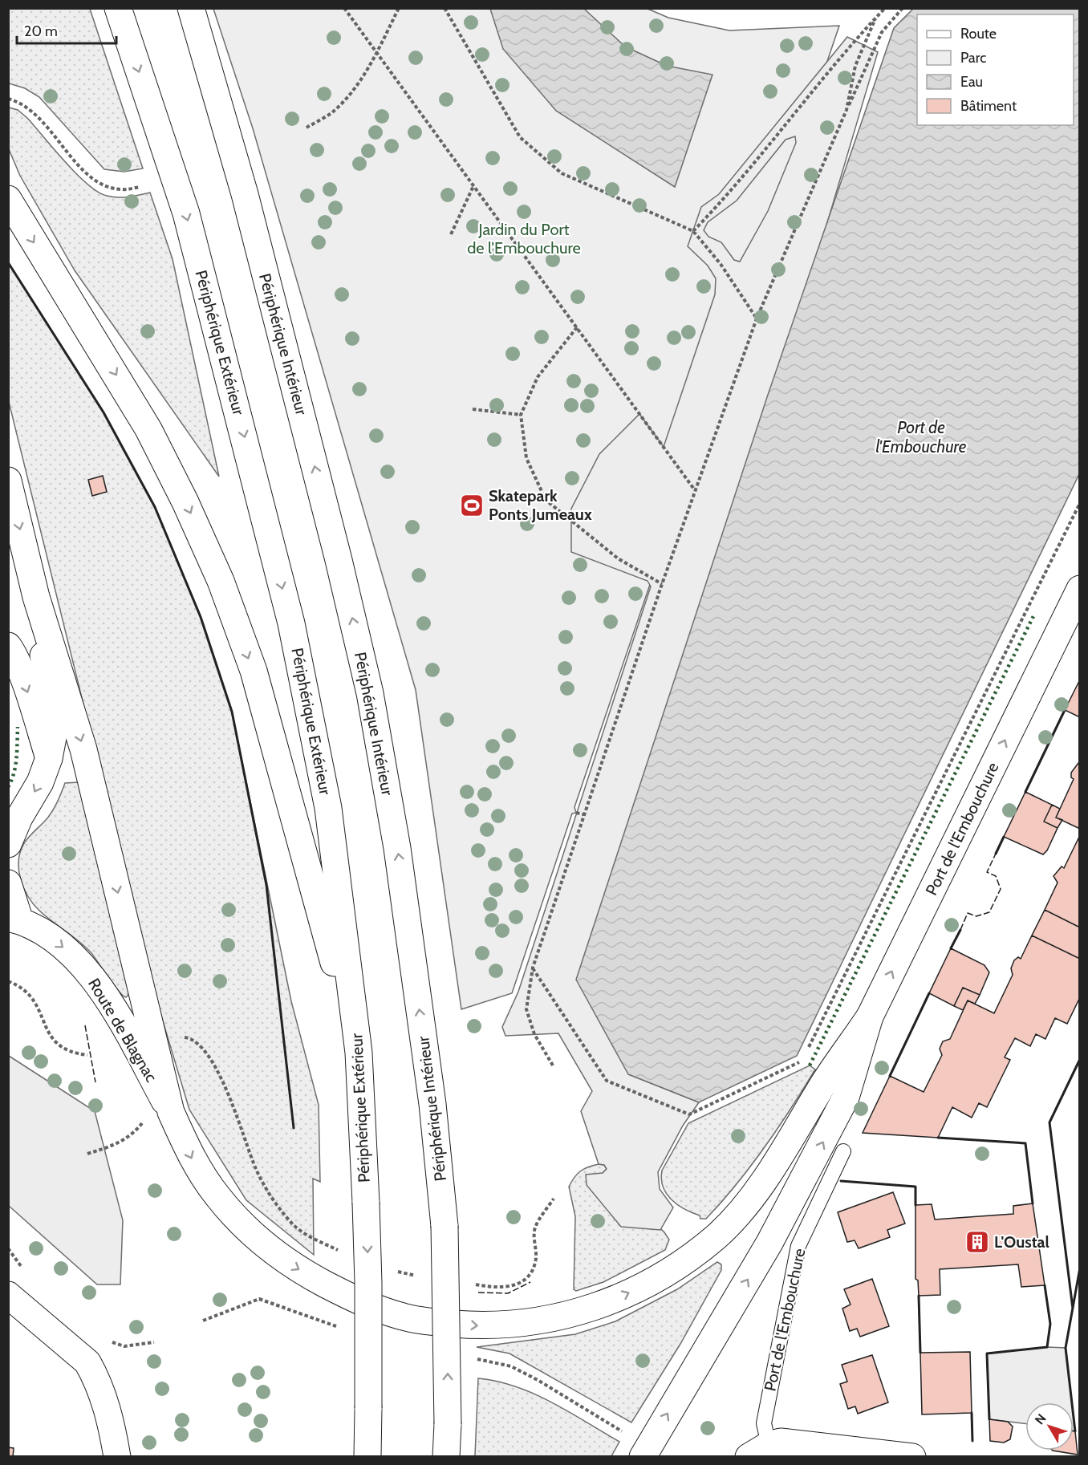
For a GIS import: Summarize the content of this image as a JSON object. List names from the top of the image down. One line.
{"streets":{"main road":["Périphérique Extérieur","Périphérique Intérieur","Port de l'Embouchure","Route de Blagnac"]},"one_way":["Port de l'Embouchure"],"water":["Port de l'Embouchure"],"parks":["Jardin du Port de l'Embouchure"],"places":{"sports":["Skatepark Ponts Jumeaux"],"building":["L'Oustal"]},"legend":["Route","Parc","Eau","Bâtiment"],"scale_bar":"20 m","north":"top left"}
